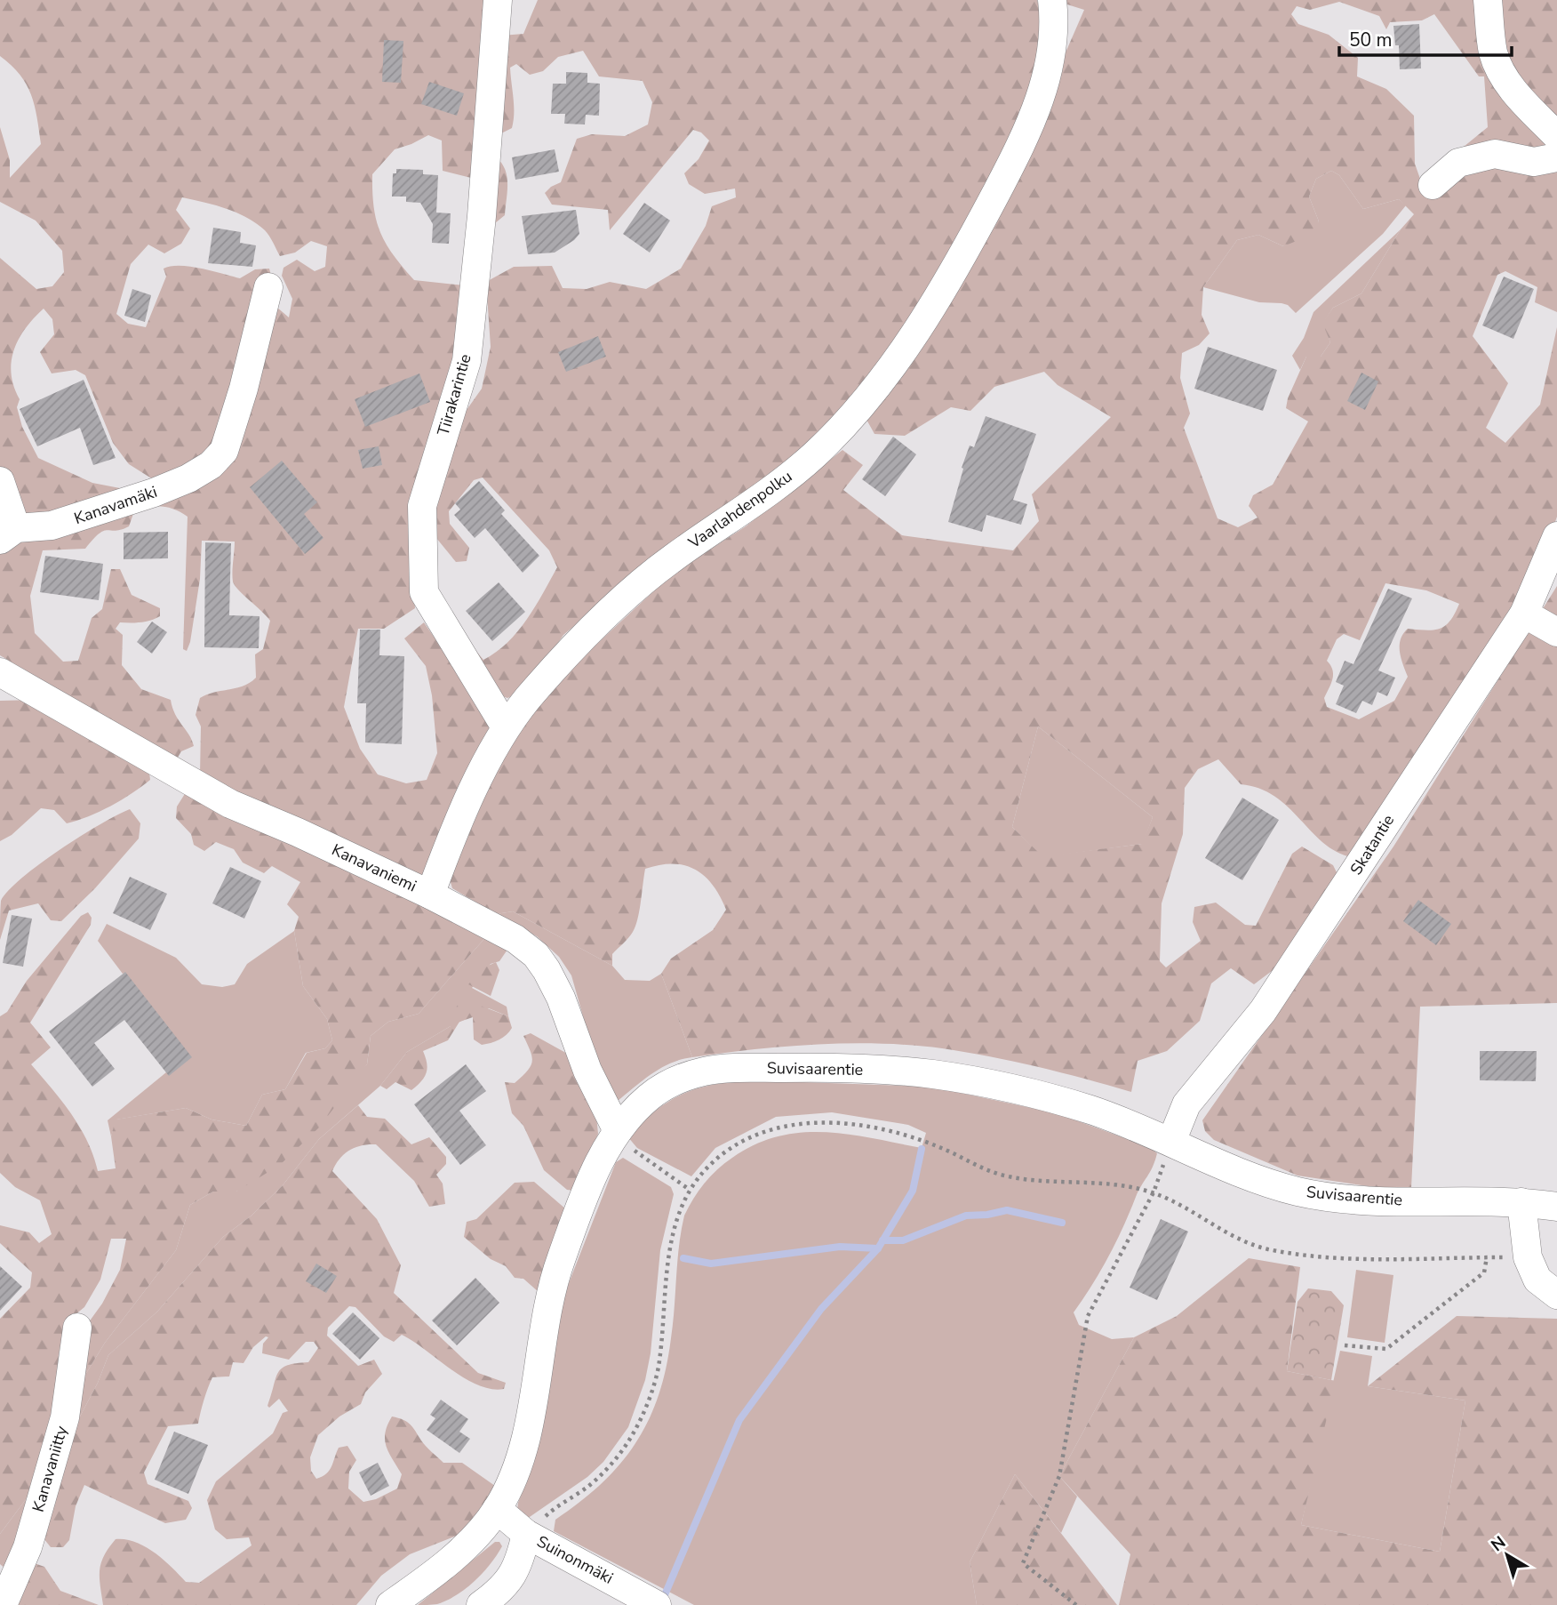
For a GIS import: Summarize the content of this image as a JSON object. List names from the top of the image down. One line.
{"streets":{"street":["Tiirakarintie","Kanavamäki","Vaarlahdenpolku","Skatantie","Kanavaniemi","Suvisaarentie","Kanavaniitty","Suinonmäki"]},"crossings":[["Tiirakarintie","Vaarlahdenpolku"],["Vaarlahdenpolku","Kanavaniemi"],["Skatantie","Suvisaarentie"],["Kanavaniemi","Suvisaarentie"],["Suvisaarentie","Suinonmäki"]],"scale_bar":"50 m","north":"top left"}
